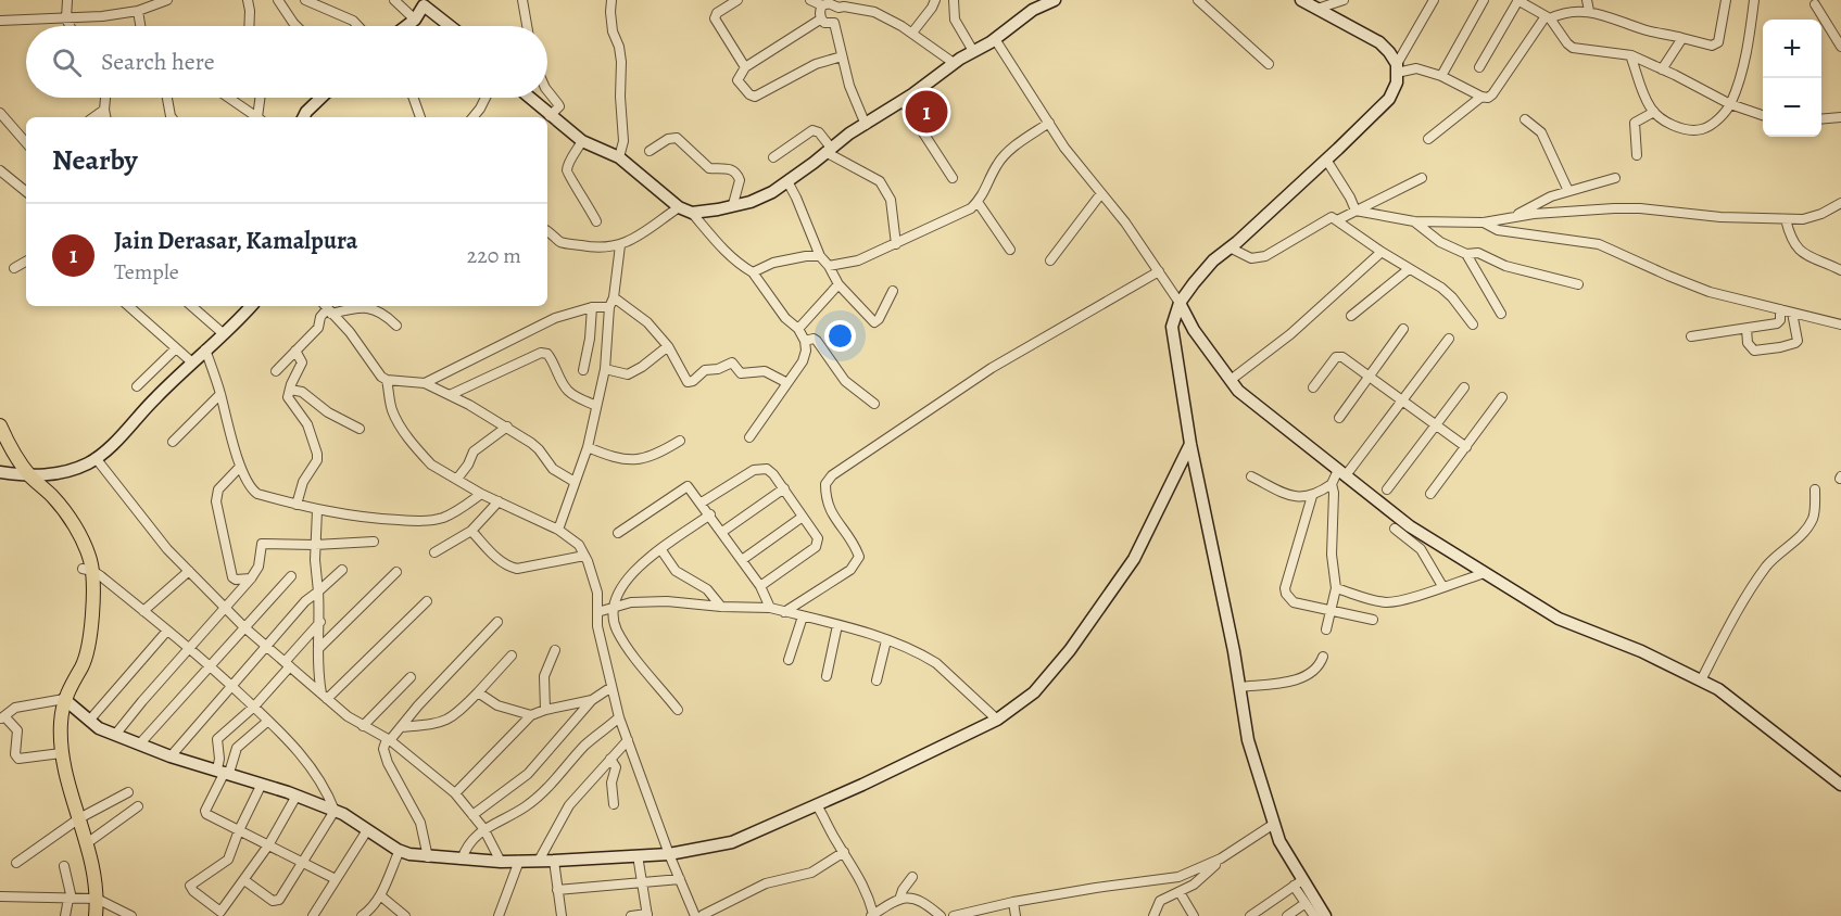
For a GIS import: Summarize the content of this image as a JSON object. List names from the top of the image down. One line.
{"page":{"map_buttons":["+","−"],"search":"Search here","pins":"1","heading":"Nearby","list":[{"mark":"1","name":"Jain Derasar, Kamalpura","note":"Temple","value":"220 m"}]}}
